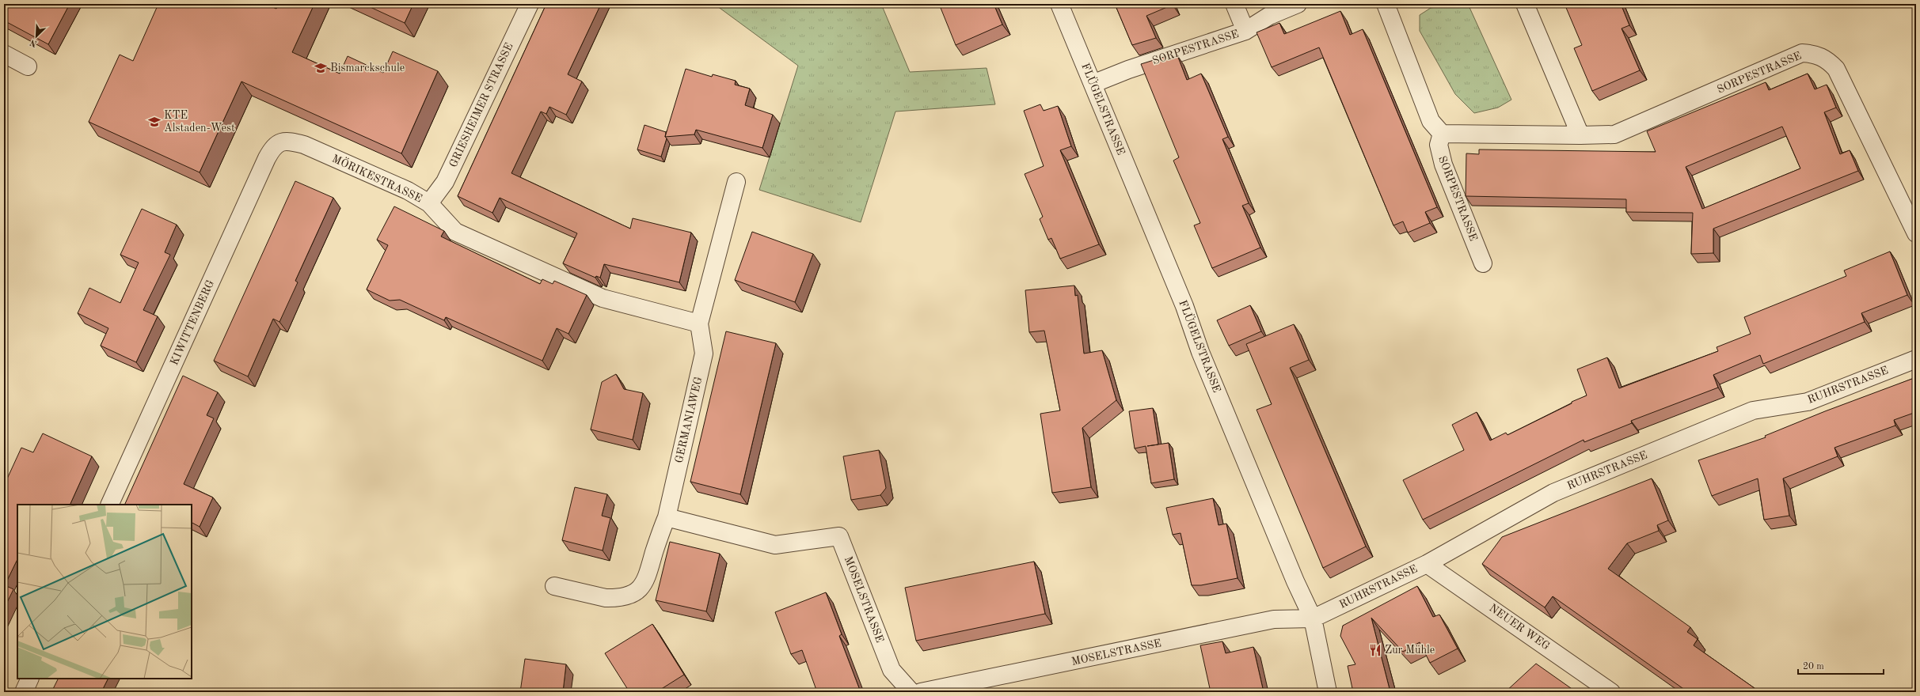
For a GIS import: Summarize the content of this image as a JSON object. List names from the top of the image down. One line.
{"streets":{"street":["SORPESTRASSE","GRIESHEIMER STRASSE","FLÜGELSTRASSE","MÖRIKESTRASSE","KIWITTENBERG","RUHRSTRASSE","GERMANIAWEG","MOSELSTRASSE","NEUER WEG"]},"crossings":[["SORPESTRASSE","FLÜGELSTRASSE"],["GRIESHEIMER STRASSE","MÖRIKESTRASSE"],["FLÜGELSTRASSE","RUHRSTRASSE"],["FLÜGELSTRASSE","MOSELSTRASSE"],["MÖRIKESTRASSE","KIWITTENBERG"],["MÖRIKESTRASSE","GERMANIAWEG"],["RUHRSTRASSE","MOSELSTRASSE"],["RUHRSTRASSE","NEUER WEG"],["GERMANIAWEG","MOSELSTRASSE"]],"places":{"school or university":["Bismarckschule","KTE Alstaden-West"],"restaurant":["Zur Mühle"]},"scale_bar":"20 m","north":"bottom left"}
